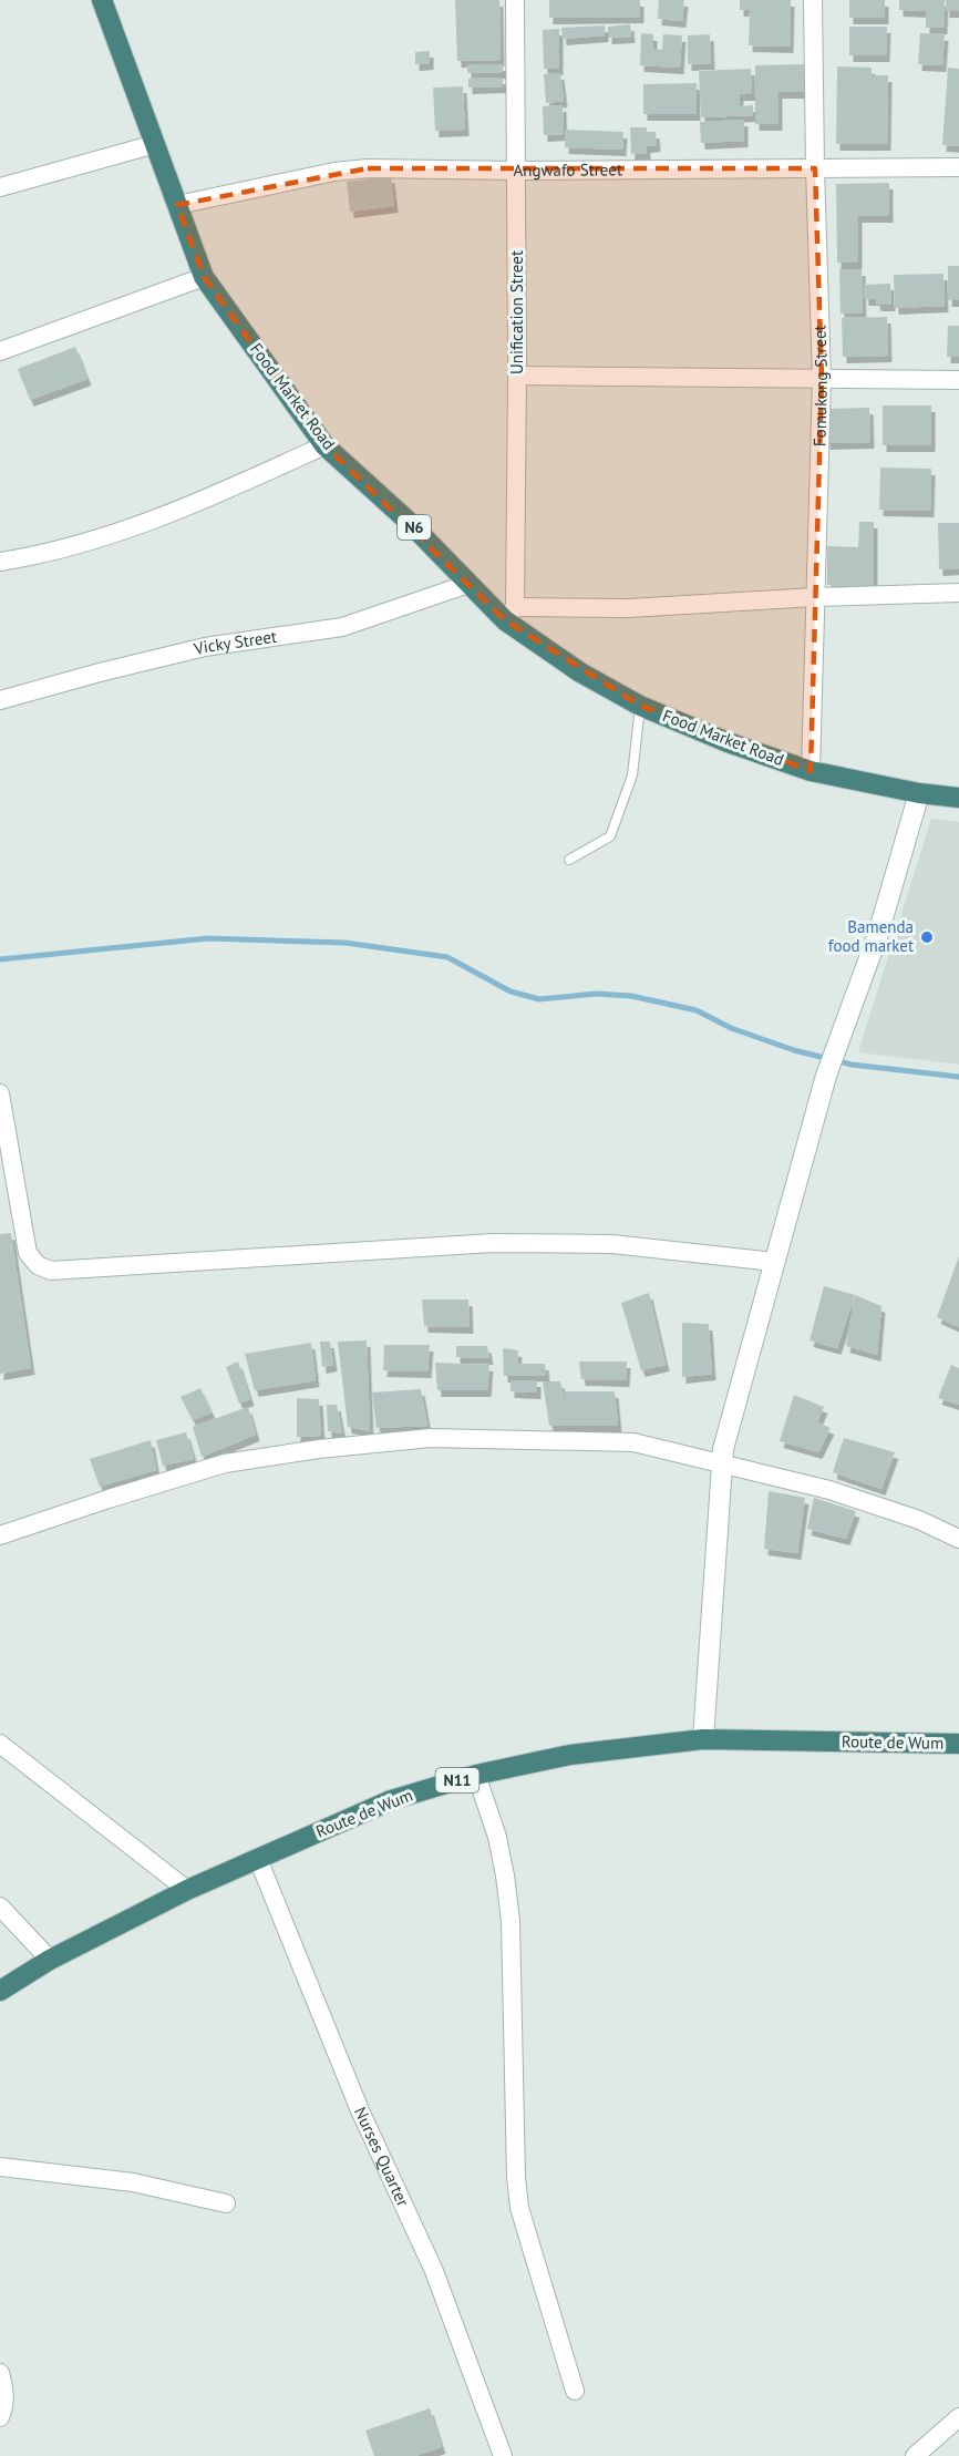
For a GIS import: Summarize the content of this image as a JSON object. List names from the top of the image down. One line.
{"streets":{"highway":["Food Market Road","N6","Route de Wum","N11"],"street":["Angwafo Street","Unification Street","Fomukong Street","Vicky Street","Nurses Quarter"]},"crossings":[["Angwafo Street","Unification Street"],["Angwafo Street","Fomukong Street"],["Angwafo Street","Food Market Road"],["Unification Street","Food Market Road"],["Fomukong Street","Food Market Road"],["Food Market Road","Vicky Street"],["Route de Wum","Nurses Quarter"]],"places":["Bamenda food market"]}
